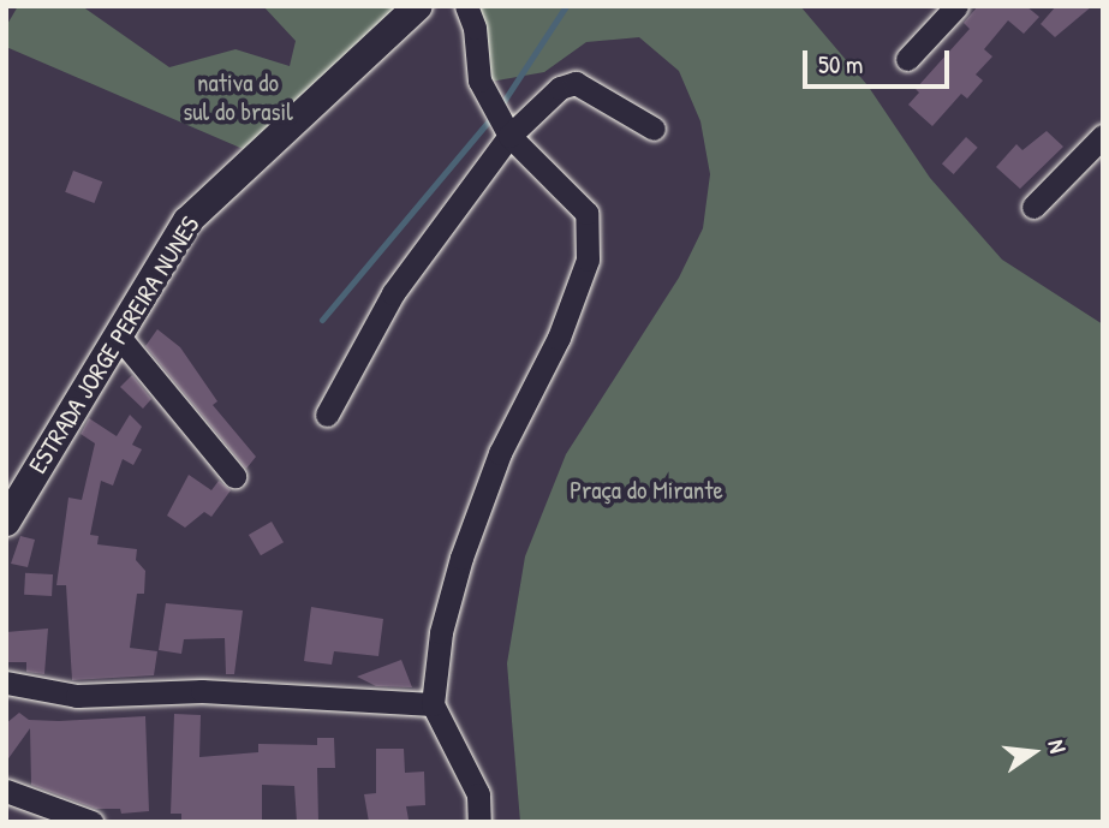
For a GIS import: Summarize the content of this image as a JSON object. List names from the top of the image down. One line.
{"streets":{"street":["ESTRADA JORGE PEREIRA NUNES"]},"parks":["nativa do sul do brasil","Praça do Mirante"],"scale_bar":"50 m","north":"right"}
